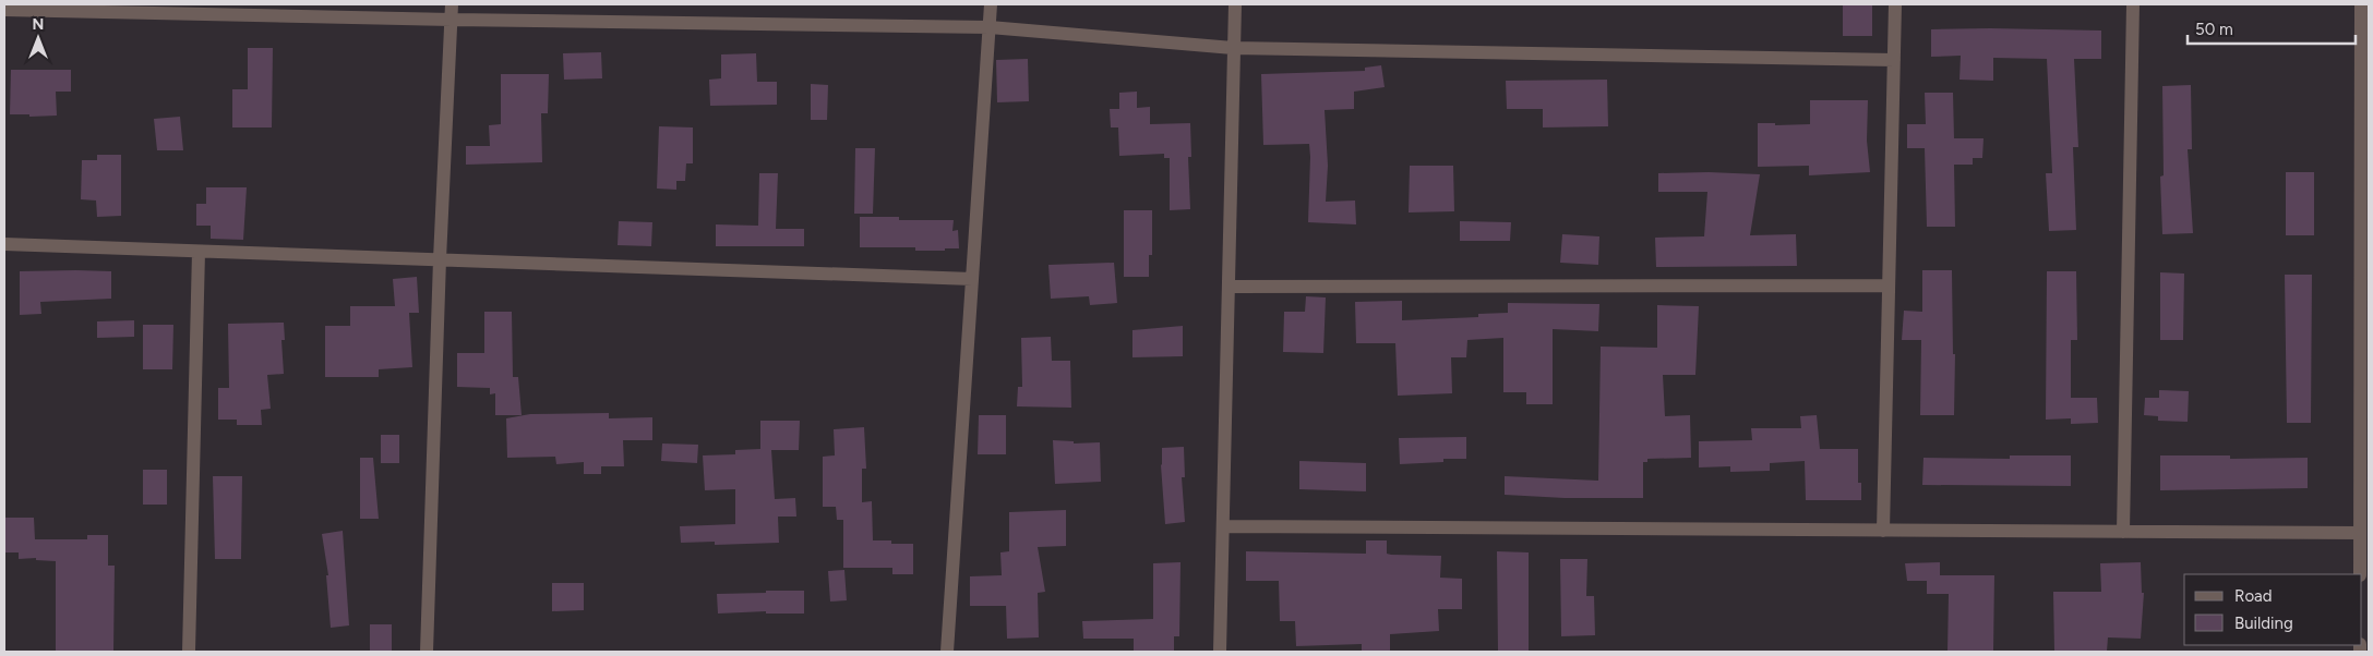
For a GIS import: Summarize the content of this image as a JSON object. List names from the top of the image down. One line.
{"legend":["Road","Building"],"scale_bar":"50 m","north":"top"}
